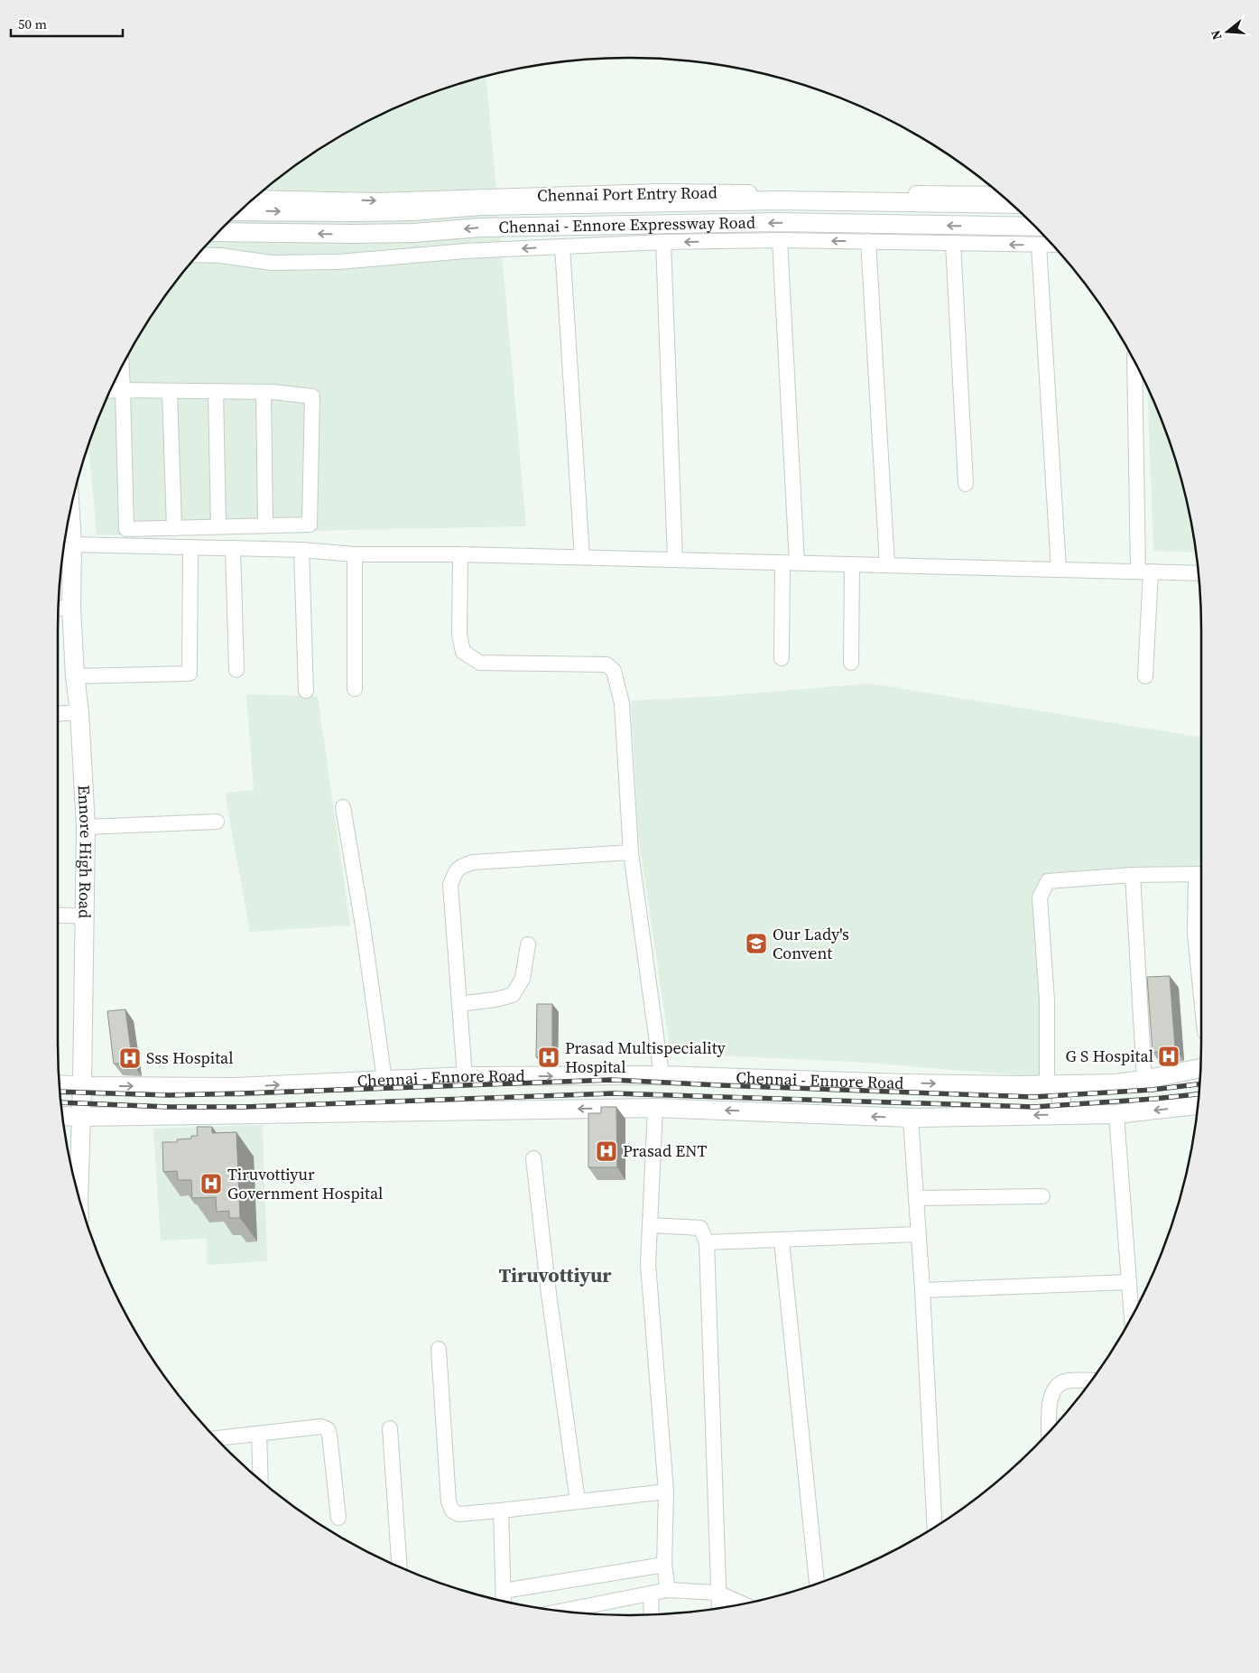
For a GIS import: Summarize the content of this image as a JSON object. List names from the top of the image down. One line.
{"streets":{"main road":["Chennai - Ennore Expressway Road","Ennore High Road","Chennai - Ennore Road"],"street":["Chennai Port Entry Road"]},"crossings":[["Ennore High Road","Chennai - Ennore Road"]],"districts":["Tiruvottiyur"],"places":{"school or university":["Our Lady's Convent"],"hospital":["G S Hospital","Prasad Multispeciality Hospital","Sss Hospital","Prasad ENT","Tiruvottiyur Government Hospital"]},"scale_bar":"50 m","north":"left"}
